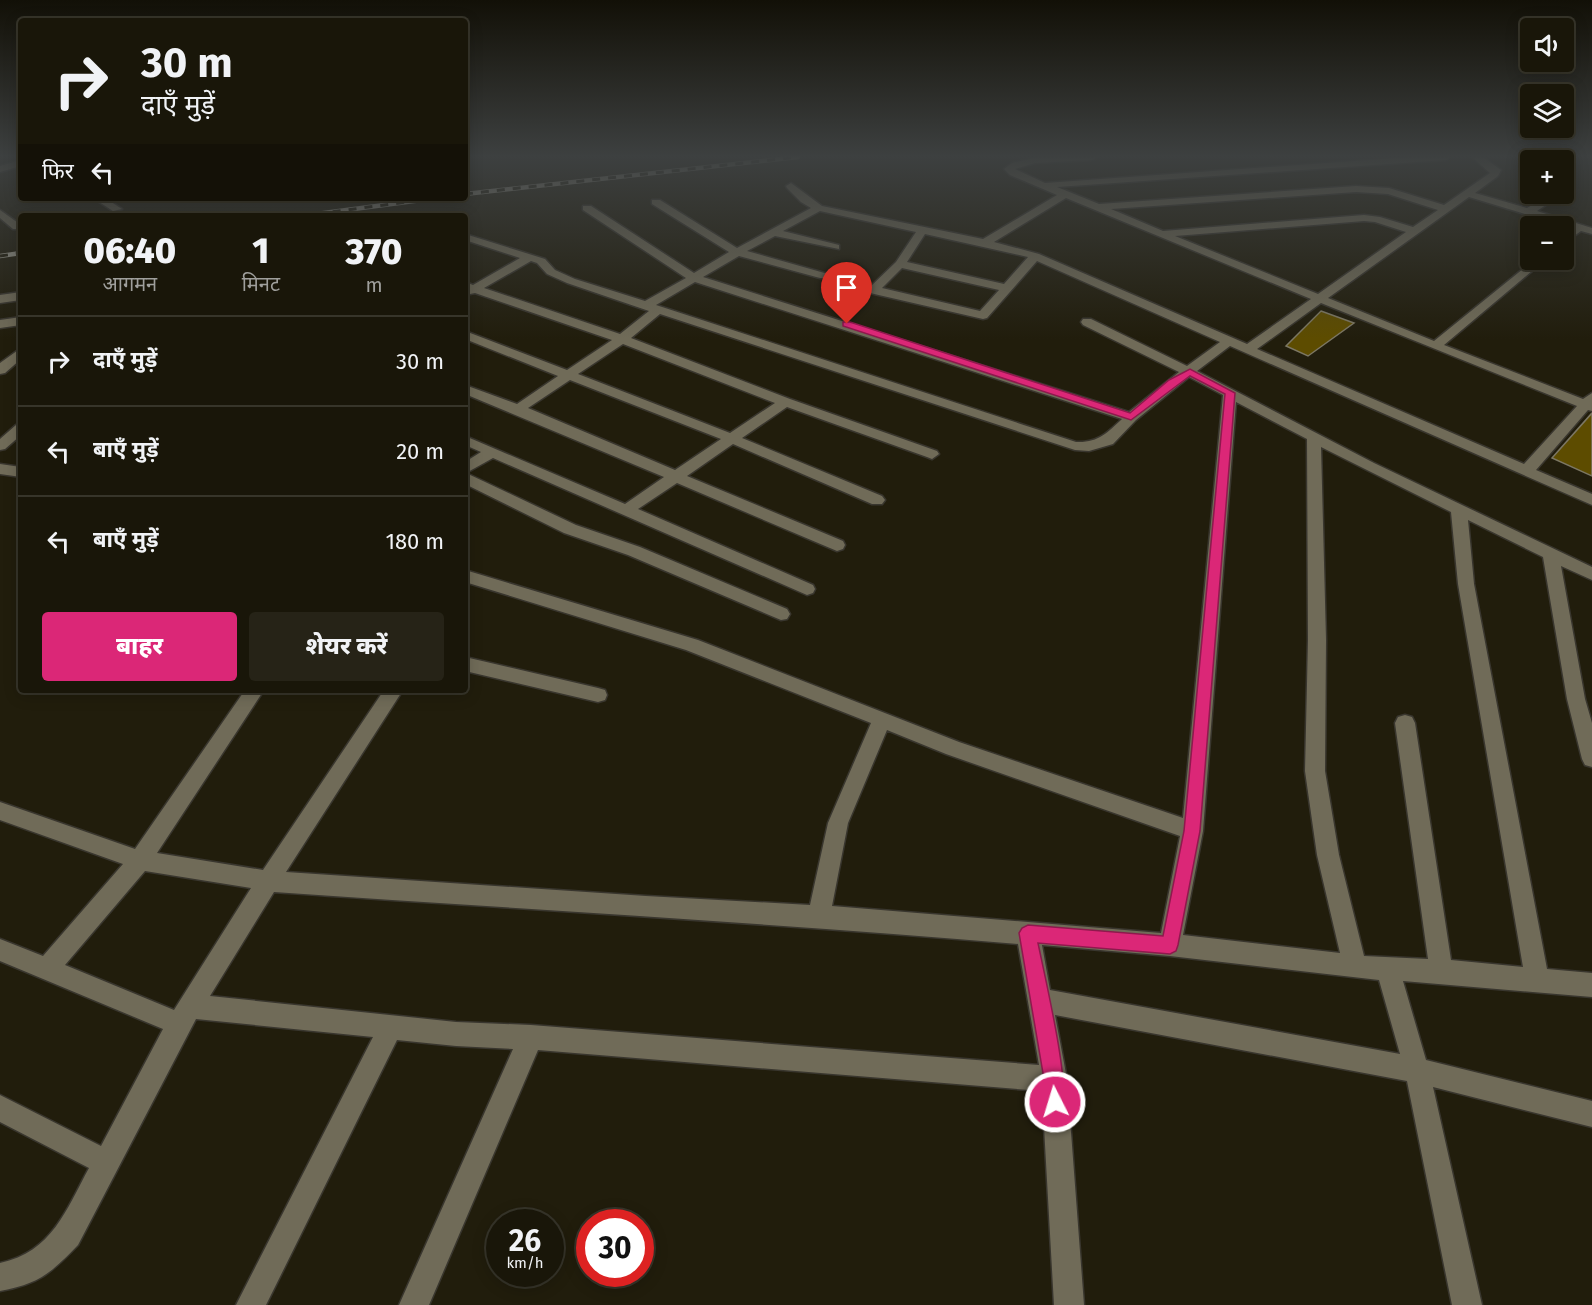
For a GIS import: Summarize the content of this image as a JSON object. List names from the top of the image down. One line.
{"page":{"map_buttons":["+","−"],"turn":["30 m","दाएँ मुड़ें"],"then":"फिर","eta":["06:40","आगमन","1","मिनट","370","m"],"list":[{"name":"दाएँ मुड़ें","value":"30 m"},{"name":"बाएँ मुड़ें","value":"20 m"},{"name":"बाएँ मुड़ें","value":"180 m"}],"buttons":["बाहर","शेयर करें"],"speed":"26 km/h","limit":"30"}}
